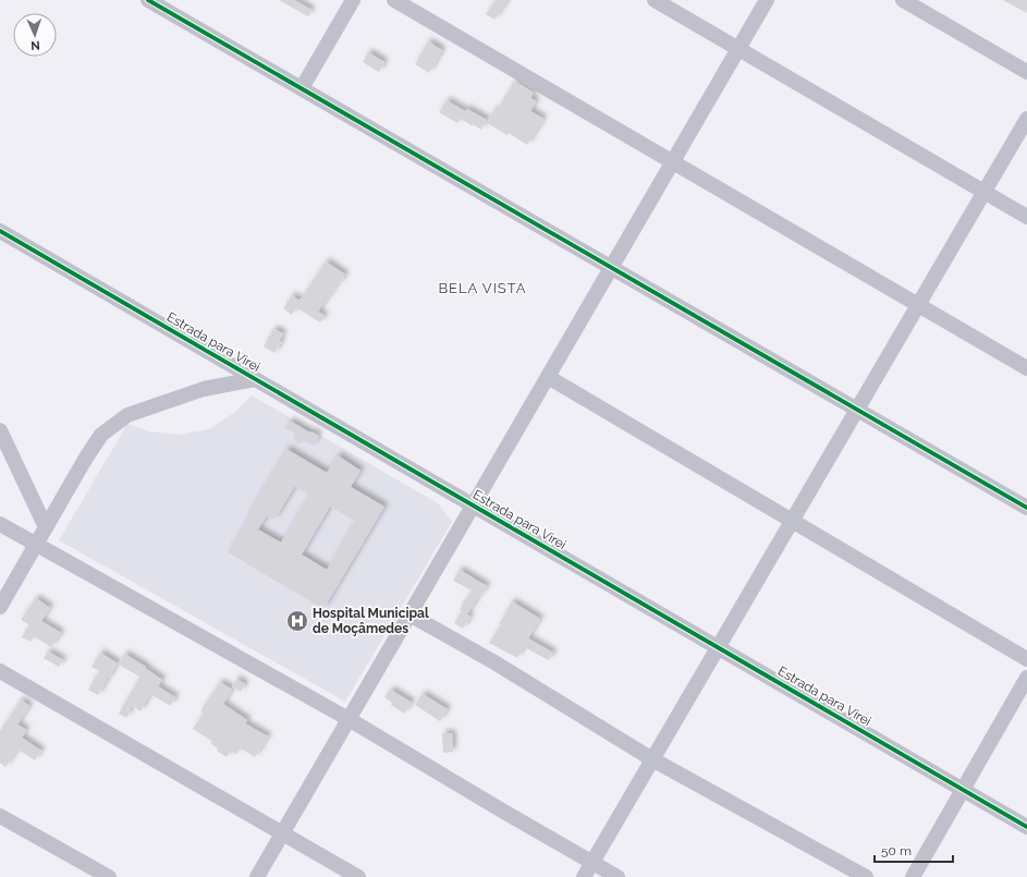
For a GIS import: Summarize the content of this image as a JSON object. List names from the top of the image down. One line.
{"streets":{"street":["Estrada para Virei"]},"districts":["BELA VISTA"],"places":{"hospital":["Hospital Municipal de Moçâmedes"]},"scale_bar":"50 m","north":"bottom"}
